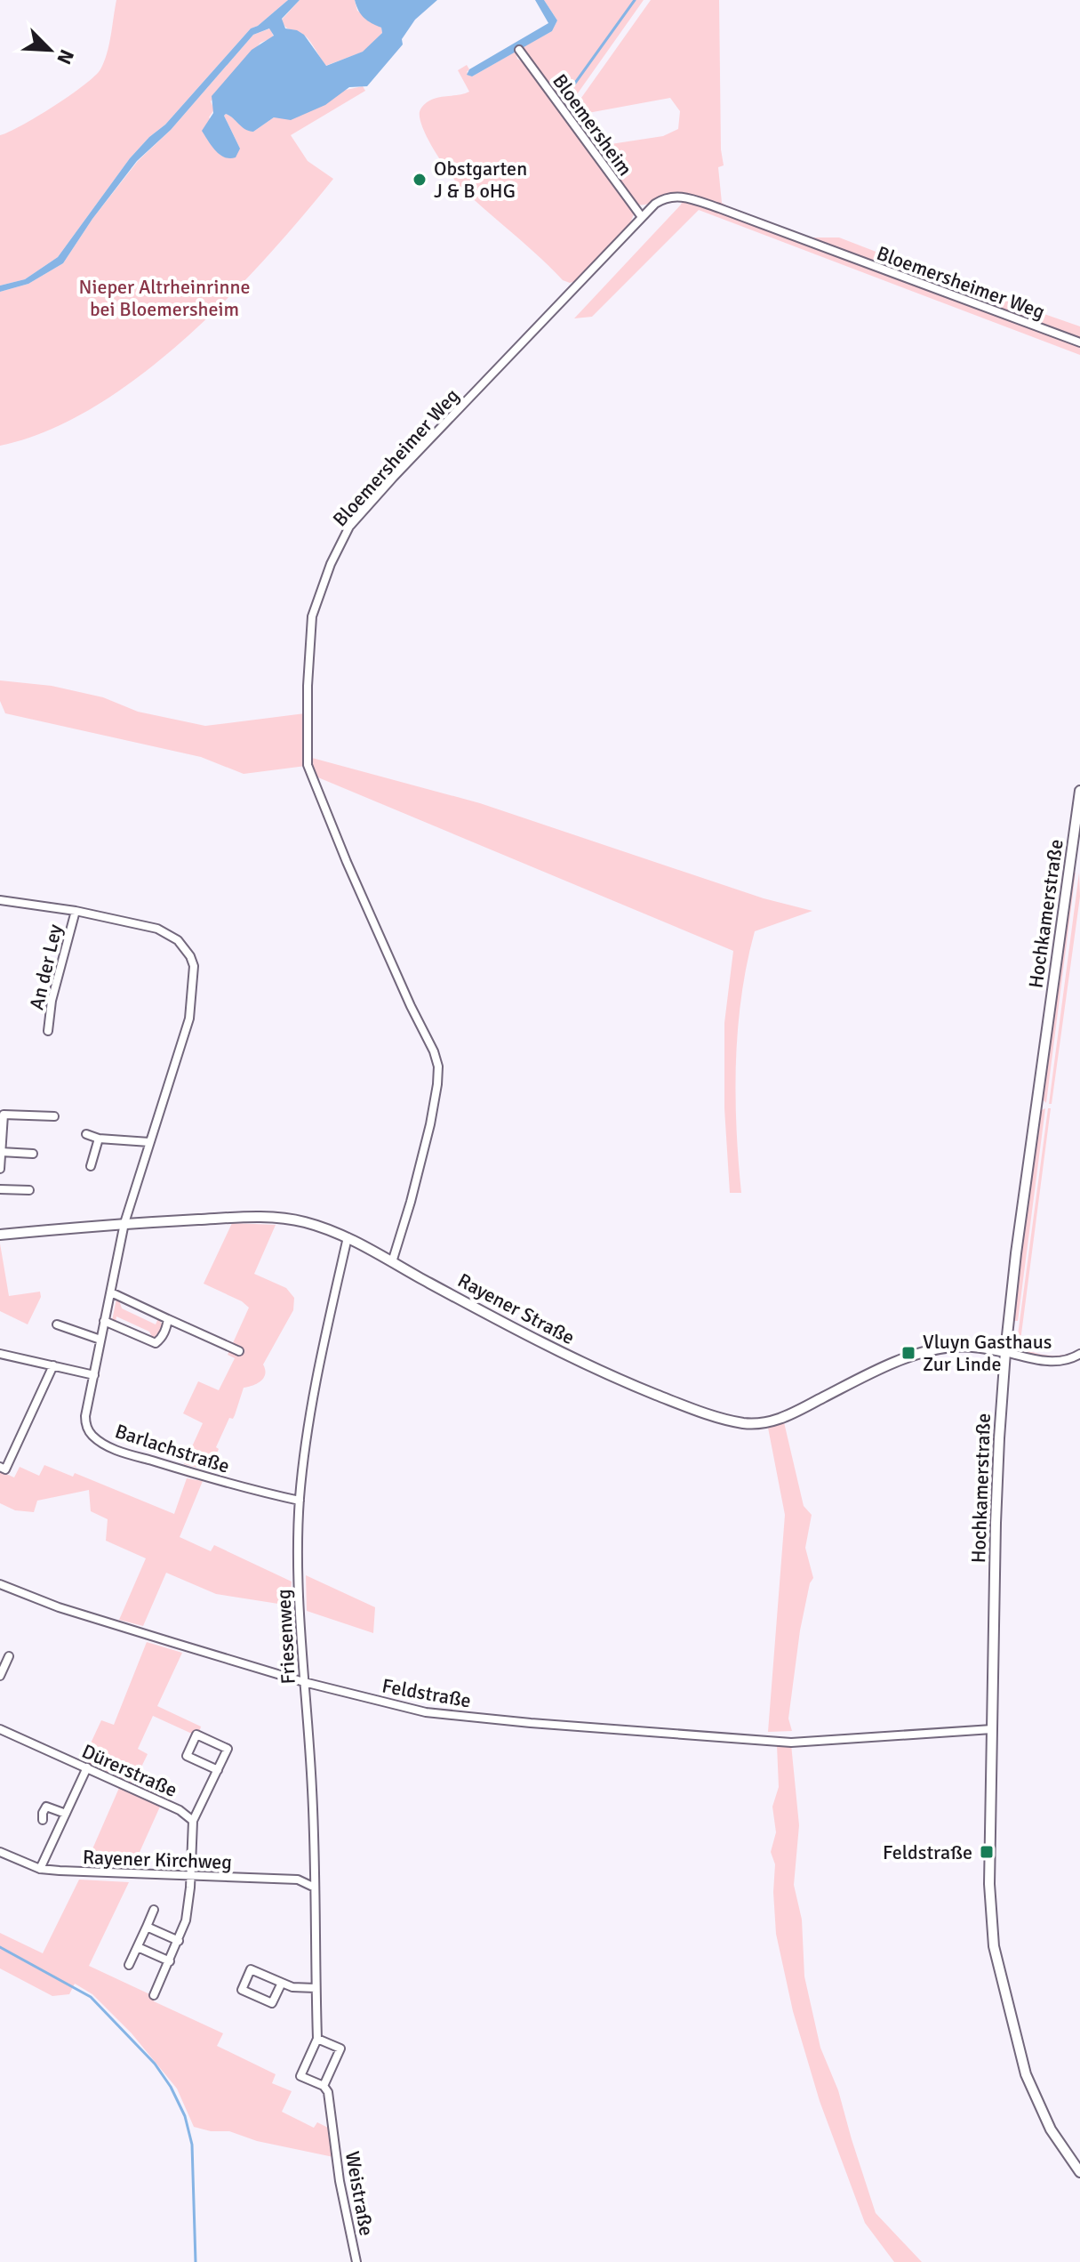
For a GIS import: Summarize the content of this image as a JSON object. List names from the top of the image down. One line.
{"streets":{"street":["Bloemersheim","Bloemersheimer Weg","Hochkamerstraße","An der Ley","Rayener Straße","Barlachstraße","Friesenweg","Feldstraße","Dürerstraße","Rayener Kirchweg","Weistraße"]},"crossings":[["Bloemersheim","Bloemersheimer Weg"],["Bloemersheimer Weg","Rayener Straße"],["Hochkamerstraße","Rayener Straße"],["Hochkamerstraße","Feldstraße"],["An der Ley","Barlachstraße"],["Rayener Straße","Barlachstraße"],["Rayener Straße","Friesenweg"],["Barlachstraße","Friesenweg"],["Friesenweg","Feldstraße"],["Friesenweg","Rayener Kirchweg"],["Friesenweg","Weistraße"],["Dürerstraße","Rayener Kirchweg"]],"parks":["Nieper Altrheinrinne bei Bloemersheim"],"places":{"other":["Obstgarten J & B oHG"],"transit":["Vluyn Gasthaus Zur Linde","Feldstraße"]},"north":"bottom right"}
